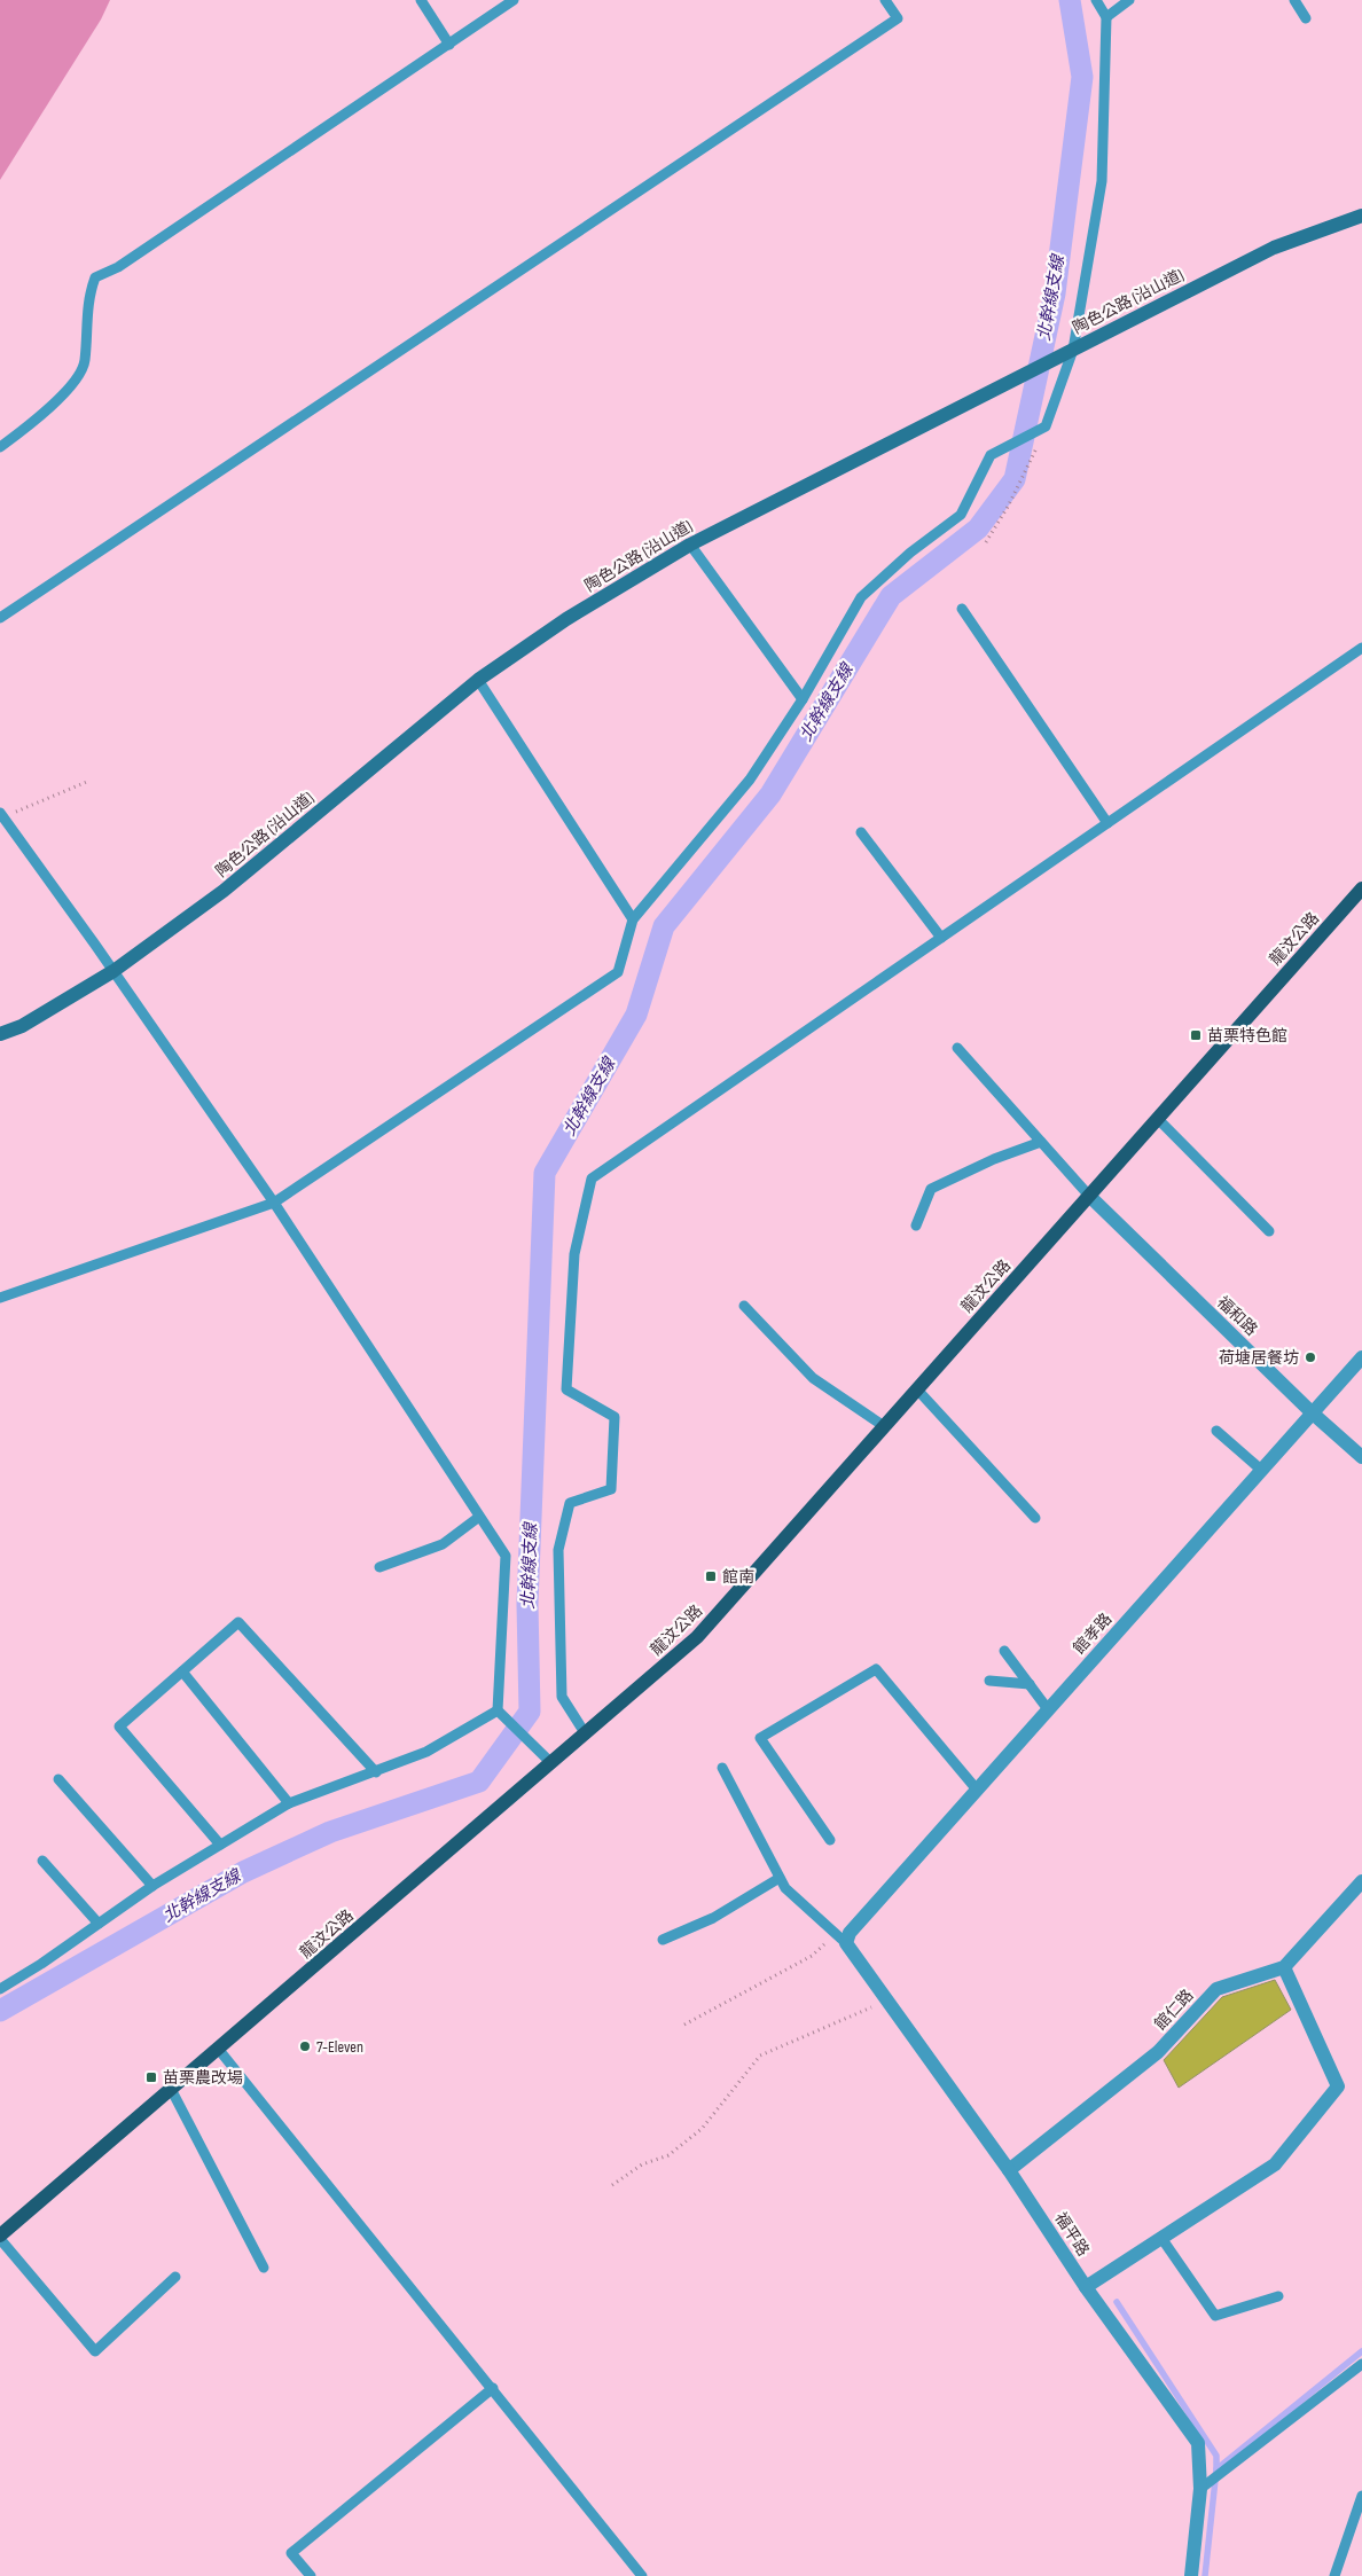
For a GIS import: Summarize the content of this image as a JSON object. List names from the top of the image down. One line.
{"streets":{"main road":["陶色公路 (沿山道)","龍汶公路"],"street":["福和路","館孝路","館仁路","福平路"]},"crossings":[["龍汶公路","福和路"],["福和路","館孝路"],["館孝路","福平路"],["館仁路","福平路"]],"water":["北幹線支線"],"places":{"transit":["苗栗特色館","館南","苗栗農改場"],"other":["荷塘居餐坊","7-Eleven"]}}
